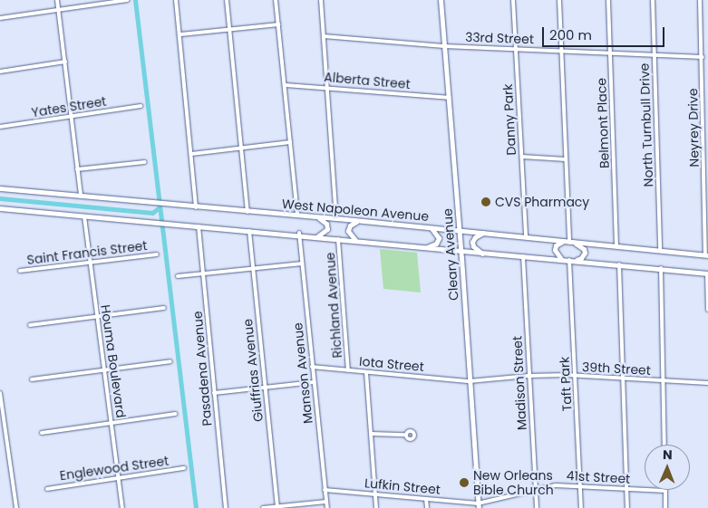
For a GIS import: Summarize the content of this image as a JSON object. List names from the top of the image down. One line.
{"streets":{"main road":["West Napoleon Avenue","Cleary Avenue"],"street":["33rd Street","Alberta Street","Yates Street","Danny Park","Belmont Place","North Turnbull Drive","Neyrey Drive","Saint Francis Street","Richland Avenue","Houma Boulevard","Iota Street","Pasadena Avenue","39th Street","Giuffrias Avenue","Manson Avenue","Madison Street","Taft Park","Englewood Street","41st Street","Lufkin Street"]},"crossings":[["33rd Street","Danny Park"],["33rd Street","Belmont Place"],["33rd Street","North Turnbull Drive"],["33rd Street","Neyrey Drive"],["33rd Street","Cleary Avenue"],["Alberta Street","Cleary Avenue"],["Danny Park","West Napoleon Avenue"],["Belmont Place","West Napoleon Avenue"],["North Turnbull Drive","West Napoleon Avenue"],["Neyrey Drive","West Napoleon Avenue"],["West Napoleon Avenue","Cleary Avenue"],["West Napoleon Avenue","Taft Park"],["Saint Francis Street","Houma Boulevard"],["Cleary Avenue","Iota Street"],["Cleary Avenue","39th Street"],["Cleary Avenue","41st Street"],["Cleary Avenue","Lufkin Street"],["Richland Avenue","Iota Street"],["Houma Boulevard","Englewood Street"],["Iota Street","39th Street"],["Iota Street","Manson Avenue"],["39th Street","Madison Street"],["39th Street","Taft Park"],["Manson Avenue","Lufkin Street"],["Madison Street","41st Street"],["Taft Park","41st Street"],["41st Street","Lufkin Street"]],"places":["CVS Pharmacy","New Orleans Bible Church"],"scale_bar":"200 m","north":"top"}
